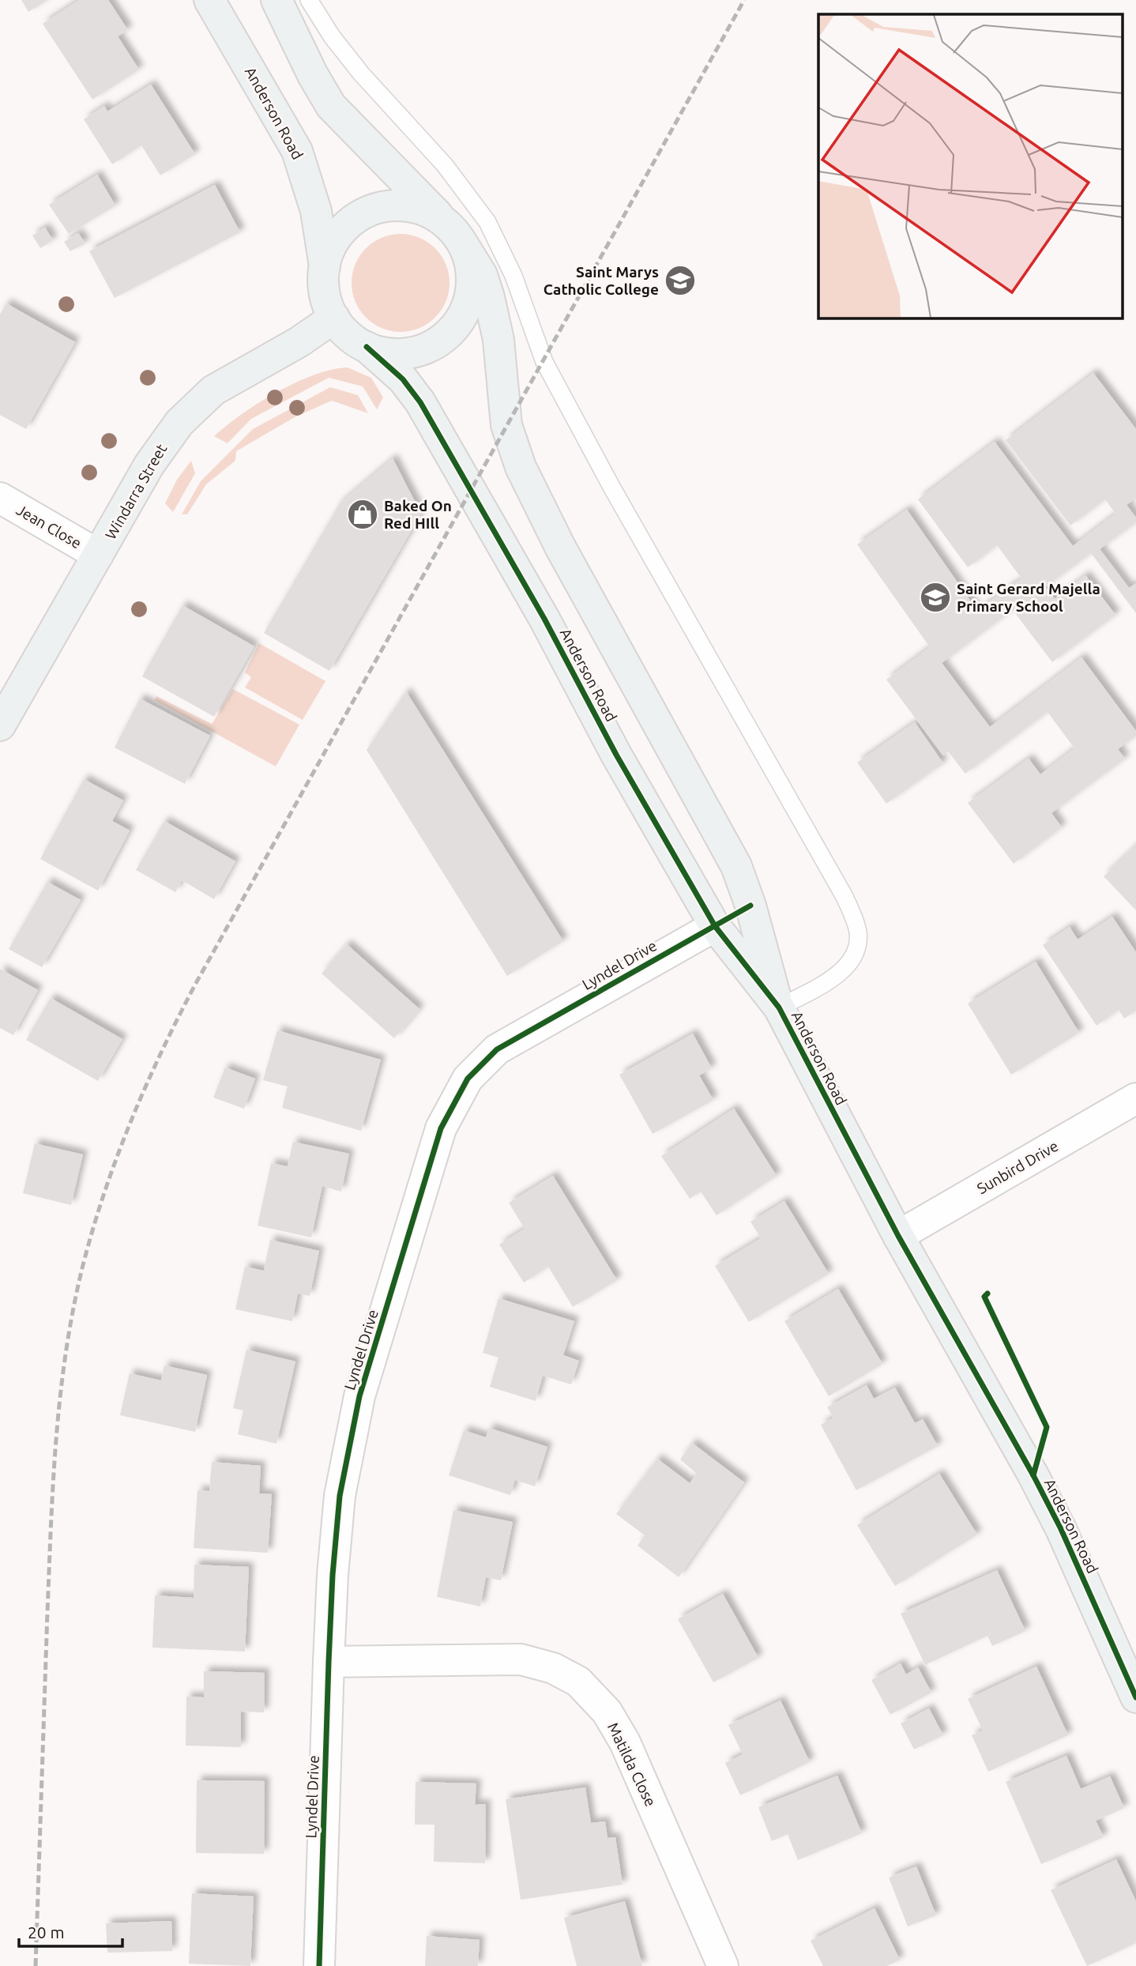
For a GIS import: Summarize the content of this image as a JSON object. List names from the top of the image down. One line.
{"streets":{"street":["Anderson Road","Windarra Street","Jean Close","Lyndel Drive","Sunbird Drive","Matilda Close"]},"crossings":[["Anderson Road","Windarra Street"],["Anderson Road","Lyndel Drive"],["Anderson Road","Sunbird Drive"],["Windarra Street","Jean Close"],["Lyndel Drive","Matilda Close"]],"places":{"school or university":["Saint Marys Catholic College","Saint Gerard Majella Primary School"],"shop":["Baked On Red HIll"]},"scale_bar":"20 m"}
